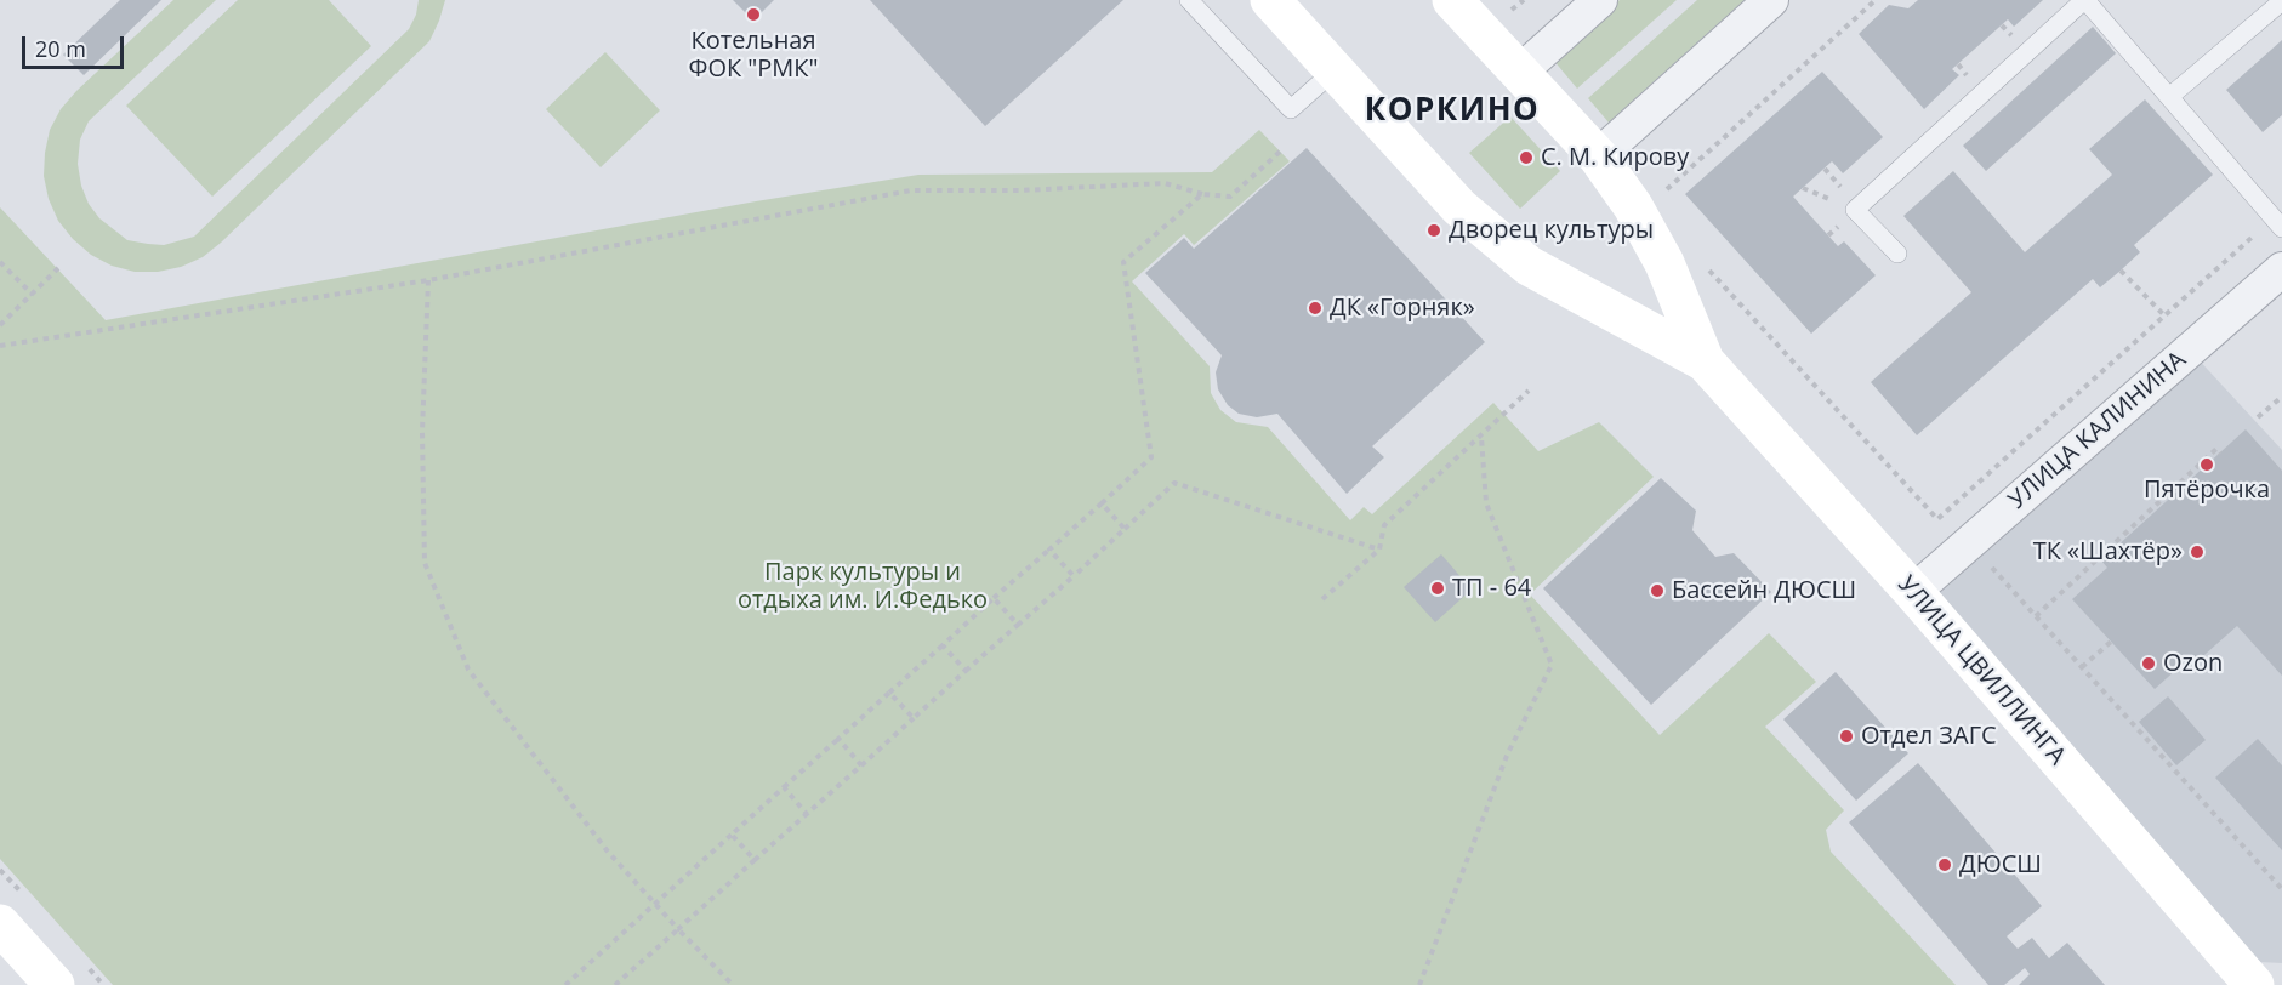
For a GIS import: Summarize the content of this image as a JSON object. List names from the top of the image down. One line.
{"streets":{"street":["УЛИЦА КАЛИНИНА","УЛИЦА ЦВИЛЛИНГА"]},"crossings":[["УЛИЦА КАЛИНИНА","УЛИЦА ЦВИЛЛИНГА"]],"districts":["КОРКИНО"],"parks":["Парк культуры и отдыха им. И.Федько"],"places":["Котельная ФОК \"РМК\"","С. М. Кирову","Дворец культуры","ДК «Горняк»","Пятёрочка","ТК «Шахтёр»","ТП - 64","Бассейн ДЮСШ","Ozon","Отдел ЗАГС","ДЮСШ"],"scale_bar":"20 m"}
